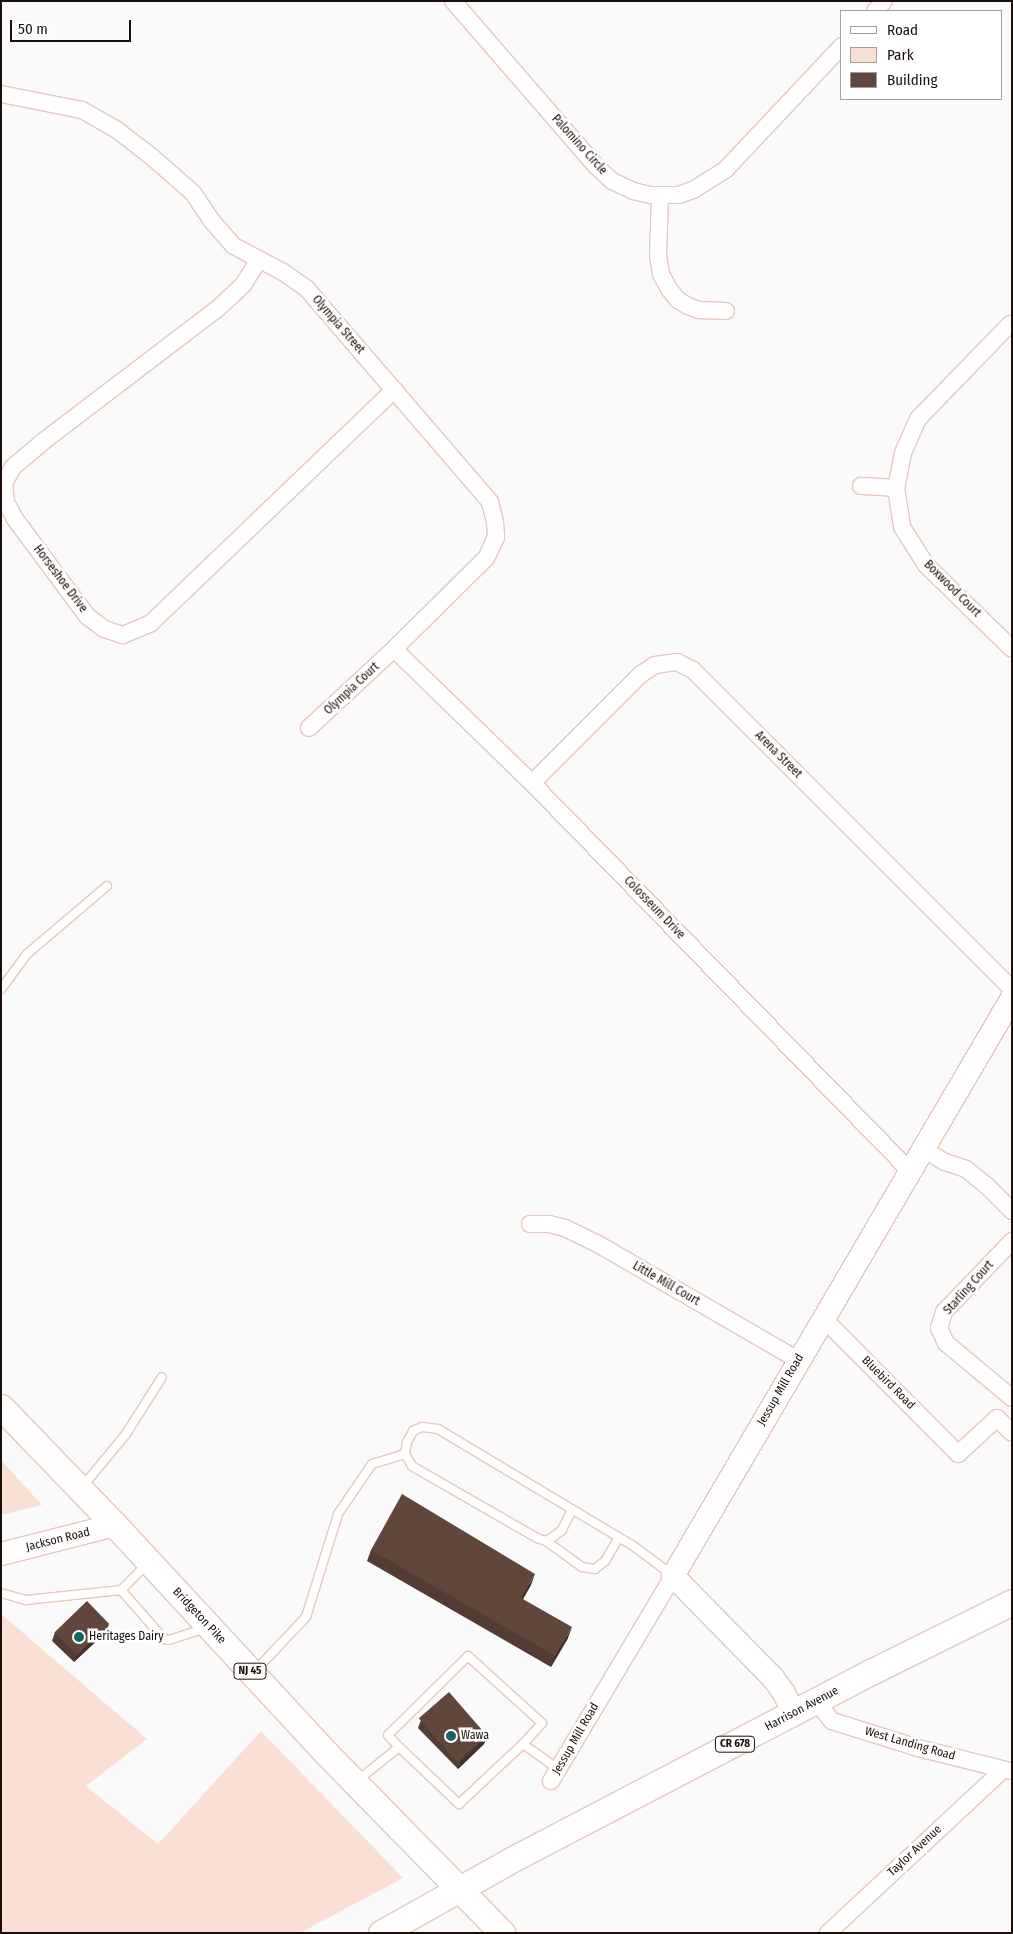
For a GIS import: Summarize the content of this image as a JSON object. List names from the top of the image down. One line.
{"streets":{"main road":["Bridgeton Pike","NJ 45","Harrison Avenue","CR 678"],"street":["Palomino Circle","Olympia Street","Horseshoe Drive","Boxwood Court","Olympia Court","Arena Street","Colosseum Drive","Little Mill Court","Starling Court","Bluebird Road","Jessup Mill Road","Jackson Road","West Landing Road","Taylor Avenue"]},"crossings":[["Olympia Street","Horseshoe Drive"],["Olympia Street","Olympia Court"],["Olympia Street","Colosseum Drive"],["Olympia Court","Colosseum Drive"],["Arena Street","Colosseum Drive"],["Colosseum Drive","Jessup Mill Road"],["Little Mill Court","Jessup Mill Road"],["Bluebird Road","Jessup Mill Road"],["Jackson Road","Bridgeton Pike"],["Bridgeton Pike","Harrison Avenue"],["Bridgeton Pike","CR 678"],["Harrison Avenue","CR 678"],["Harrison Avenue","West Landing Road"],["West Landing Road","Taylor Avenue"]],"places":["Heritages Dairy","Wawa"],"legend":["Road","Park","Building"],"scale_bar":"50 m"}
